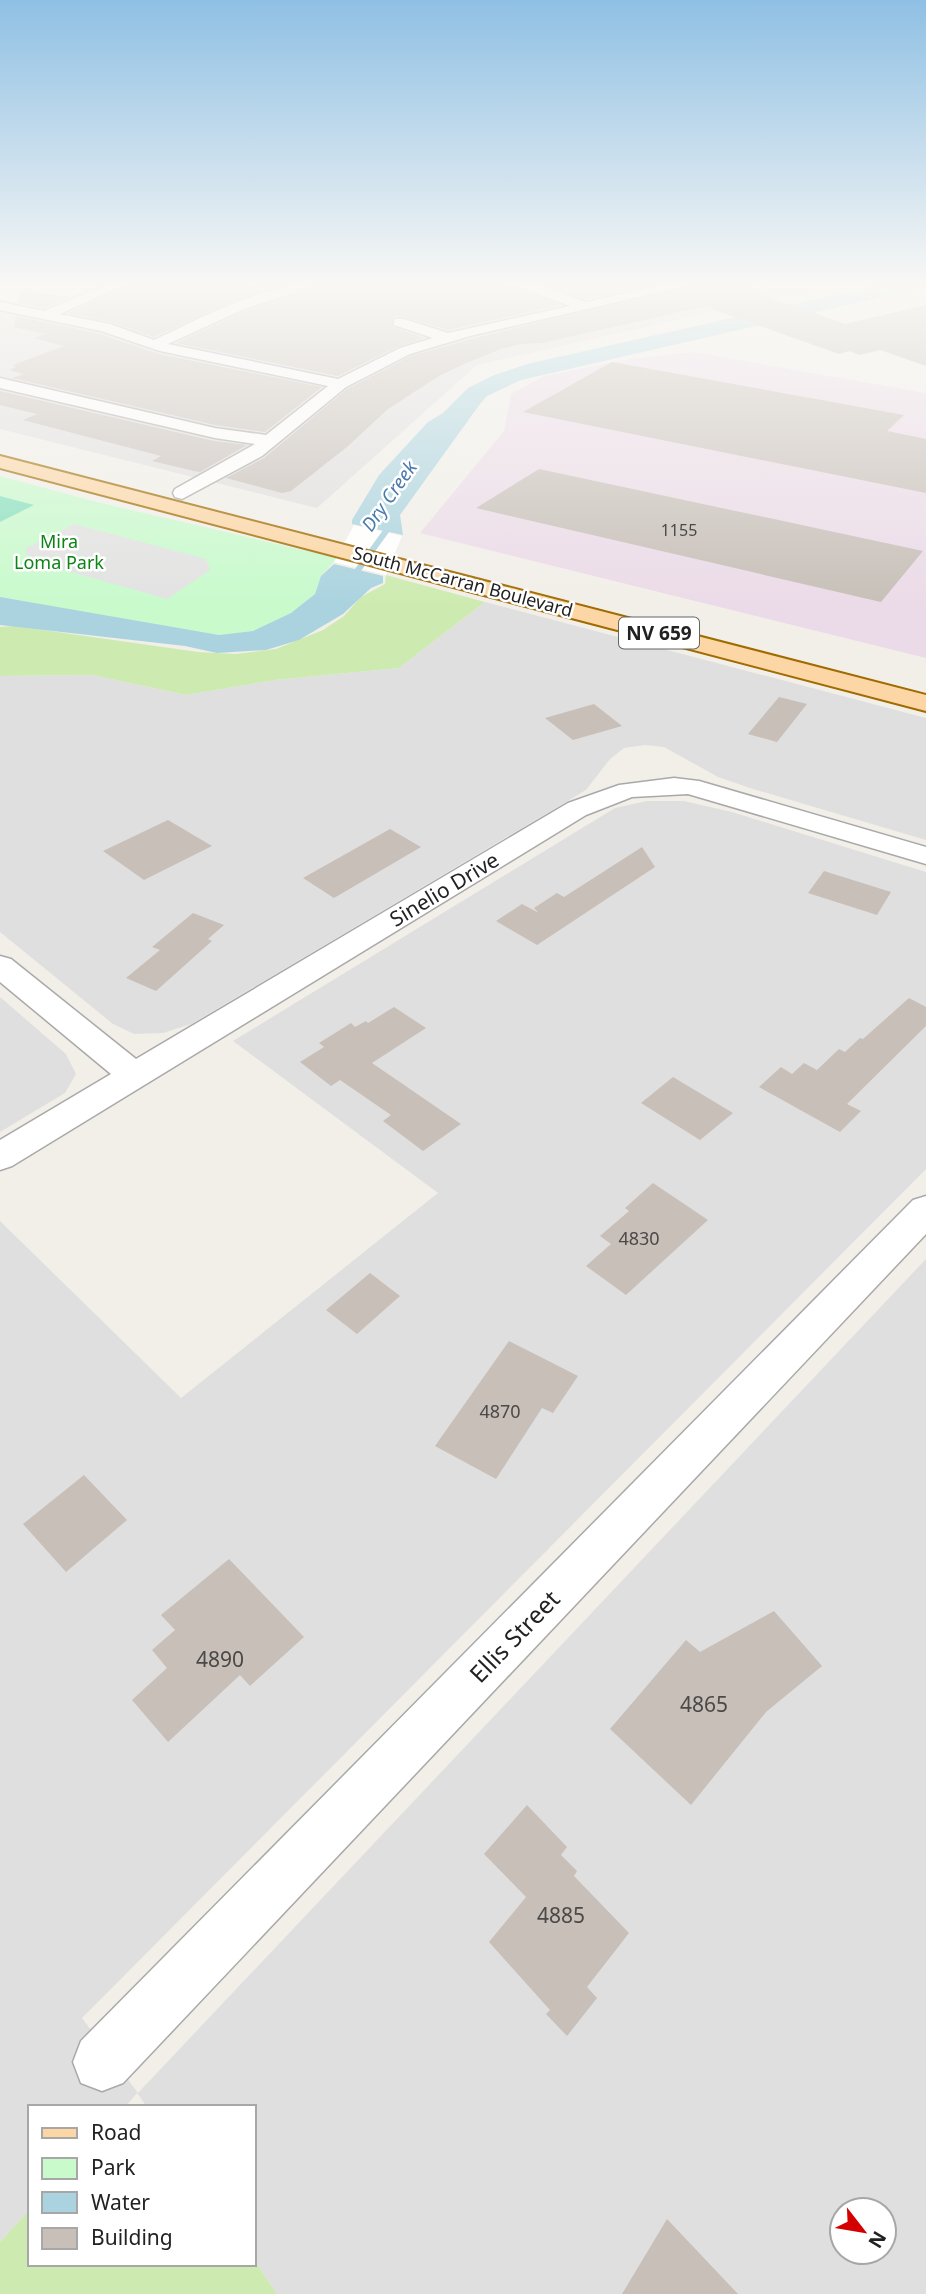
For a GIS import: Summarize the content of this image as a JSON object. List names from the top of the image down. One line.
{"streets":{"main road":["South McCarran Boulevard","NV 659"],"street":["Sinelio Drive","Ellis Street"]},"water":["Dry Creek"],"parks":["Mira Loma Park"],"house_numbers":["1155","4830","4870","4890","4865","4885"],"legend":["Road","Park","Water","Building"],"north":"bottom right"}
